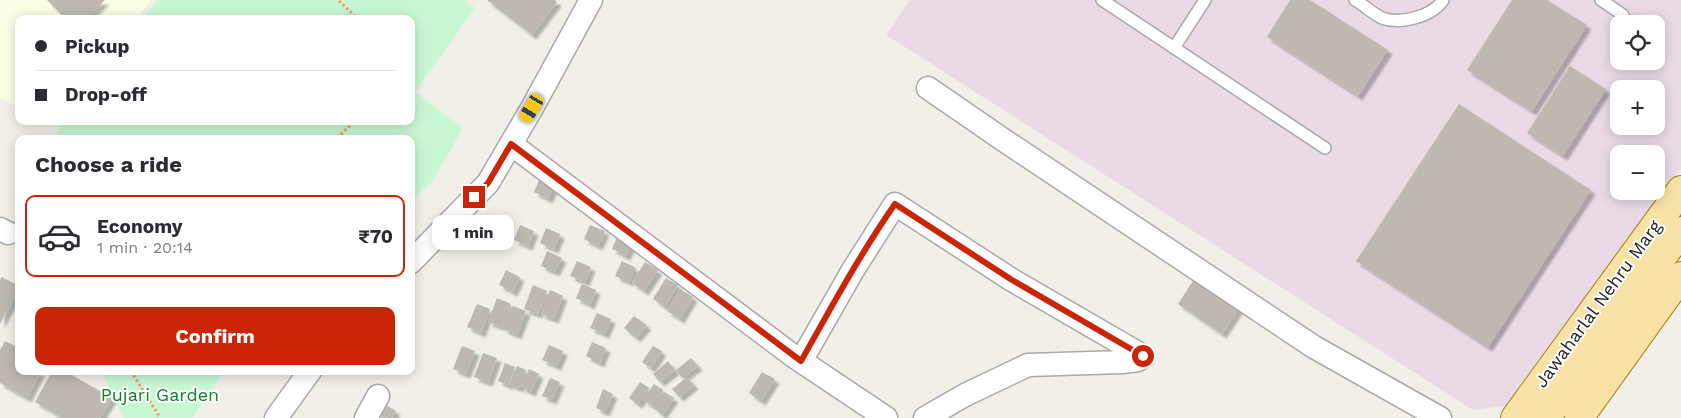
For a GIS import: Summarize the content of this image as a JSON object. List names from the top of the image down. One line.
{"streets":{"main road":["Jawaharlal Nehru Marg"]},"parks":["Pujari Garden"],"page":{"map_buttons":["+","−"],"banner":["Pickup","Drop-off"],"heading":"Choose a ride","list":[{"name":"Economy","note":"1 min · 20:14","value":"₹70"}],"bubble":"1 min","buttons":"Confirm"}}
